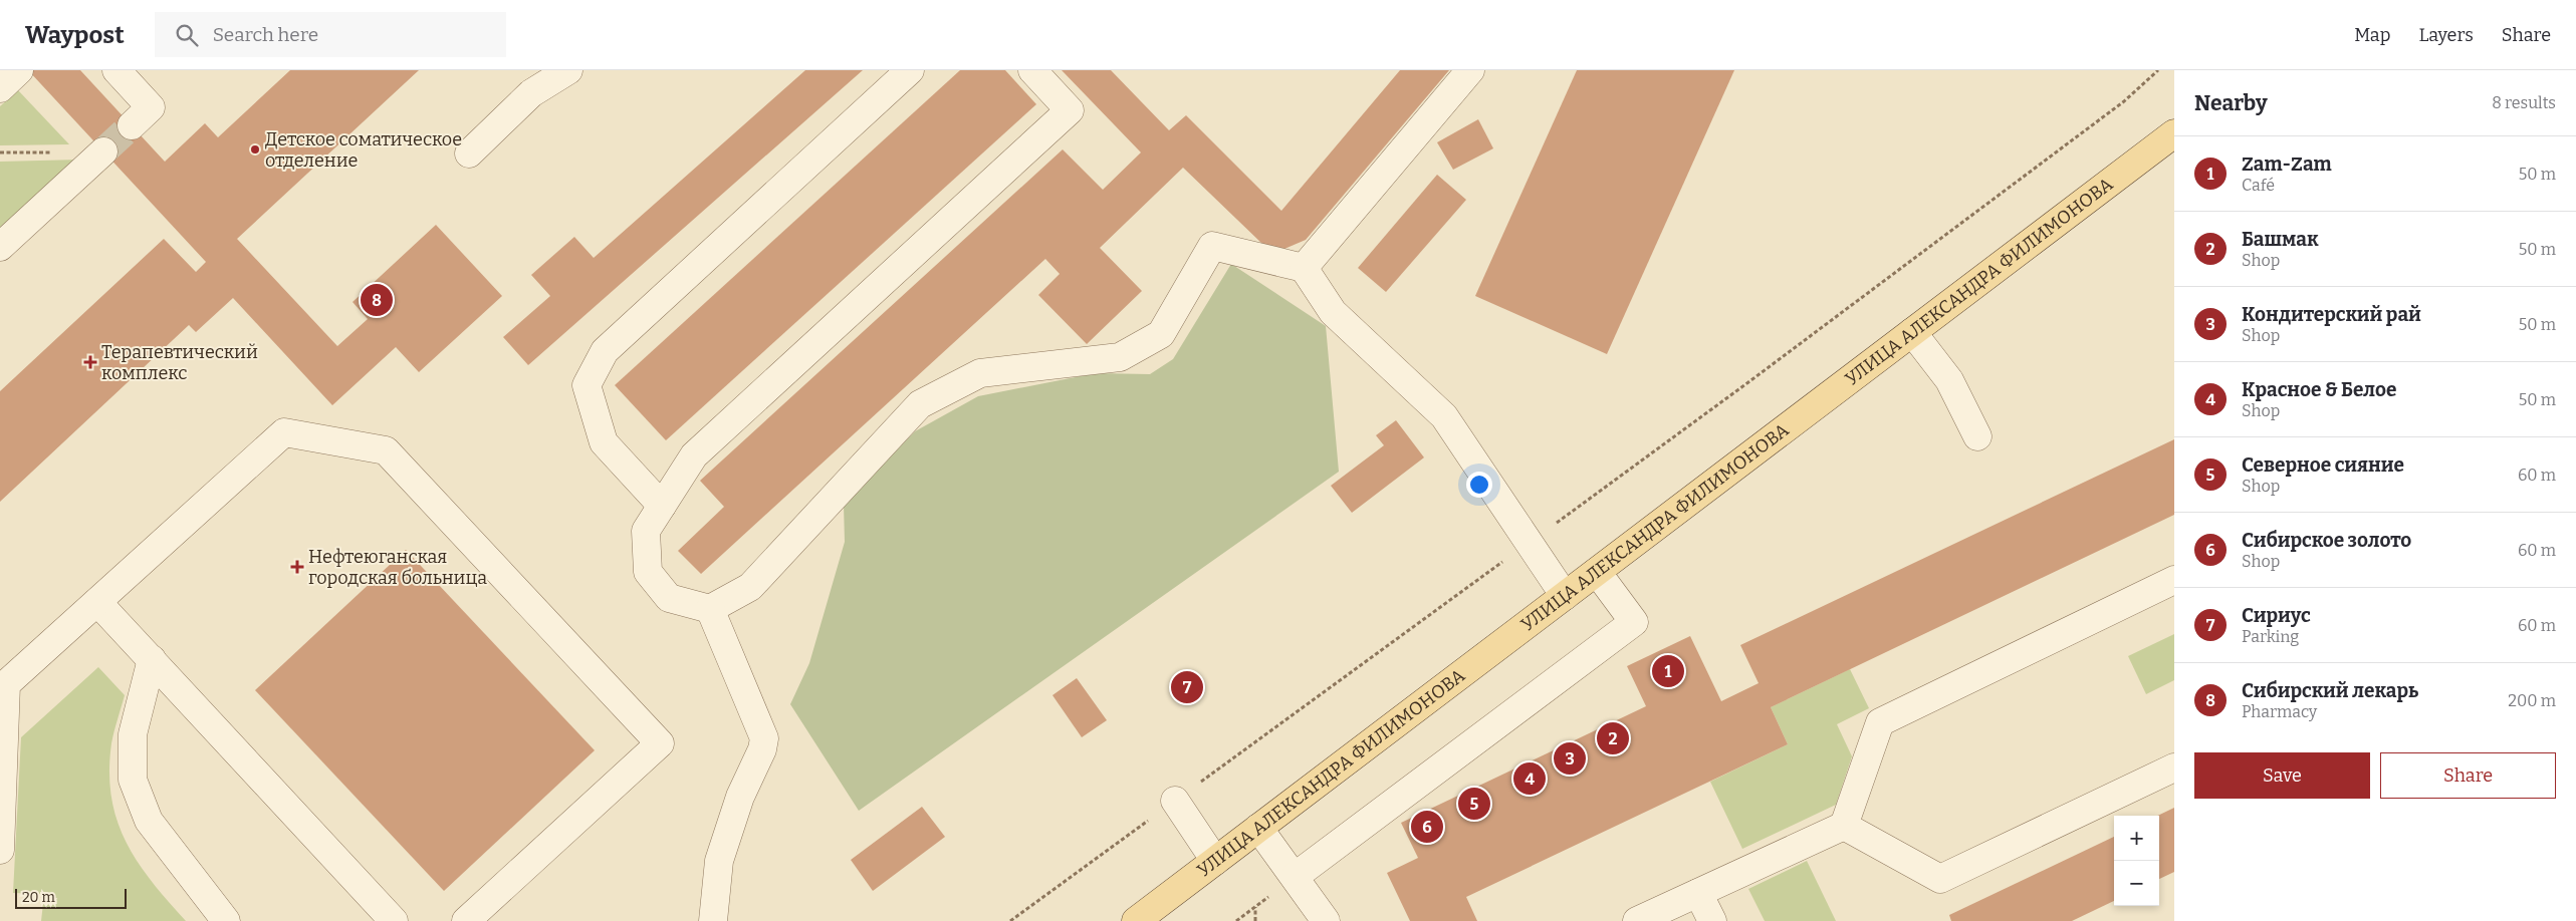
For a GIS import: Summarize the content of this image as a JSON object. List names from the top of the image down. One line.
{"streets":{"main road":["УЛИЦА АЛЕКСАНДРА ФИЛИМОНОВА"]},"places":{"other":["Детское соматическое отделение"],"health":["Терапевтический комплекс","Нефтеюганская городская больница"]},"scale_bar":"20 m","page":{"header":"Waypost","search":"Search here","nav":["Map","Layers","Share"],"heading":["Nearby","8 results"],"list":[{"mark":"1","name":"Zam-Zam","note":"Café","value":"50 m"},{"mark":"2","name":"Башмак","note":"Shop","value":"50 m"},{"mark":"3","name":"Кондитерский рай","note":"Shop","value":"50 m"},{"mark":"4","name":"Красное & Белое","note":"Shop","value":"50 m"},{"mark":"5","name":"Северное сияние","note":"Shop","value":"60 m"},{"mark":"6","name":"Сибирское золото","note":"Shop","value":"60 m"},{"mark":"7","name":"Сириус","note":"Parking","value":"60 m"},{"mark":"8","name":"Сибирский лекарь","note":"Pharmacy","value":"200 m"}],"pins":["8","1","7","2","3","4","5","6"],"buttons":["Save","Share"],"map_buttons":["+","−"],"scale":"20 m"}}
